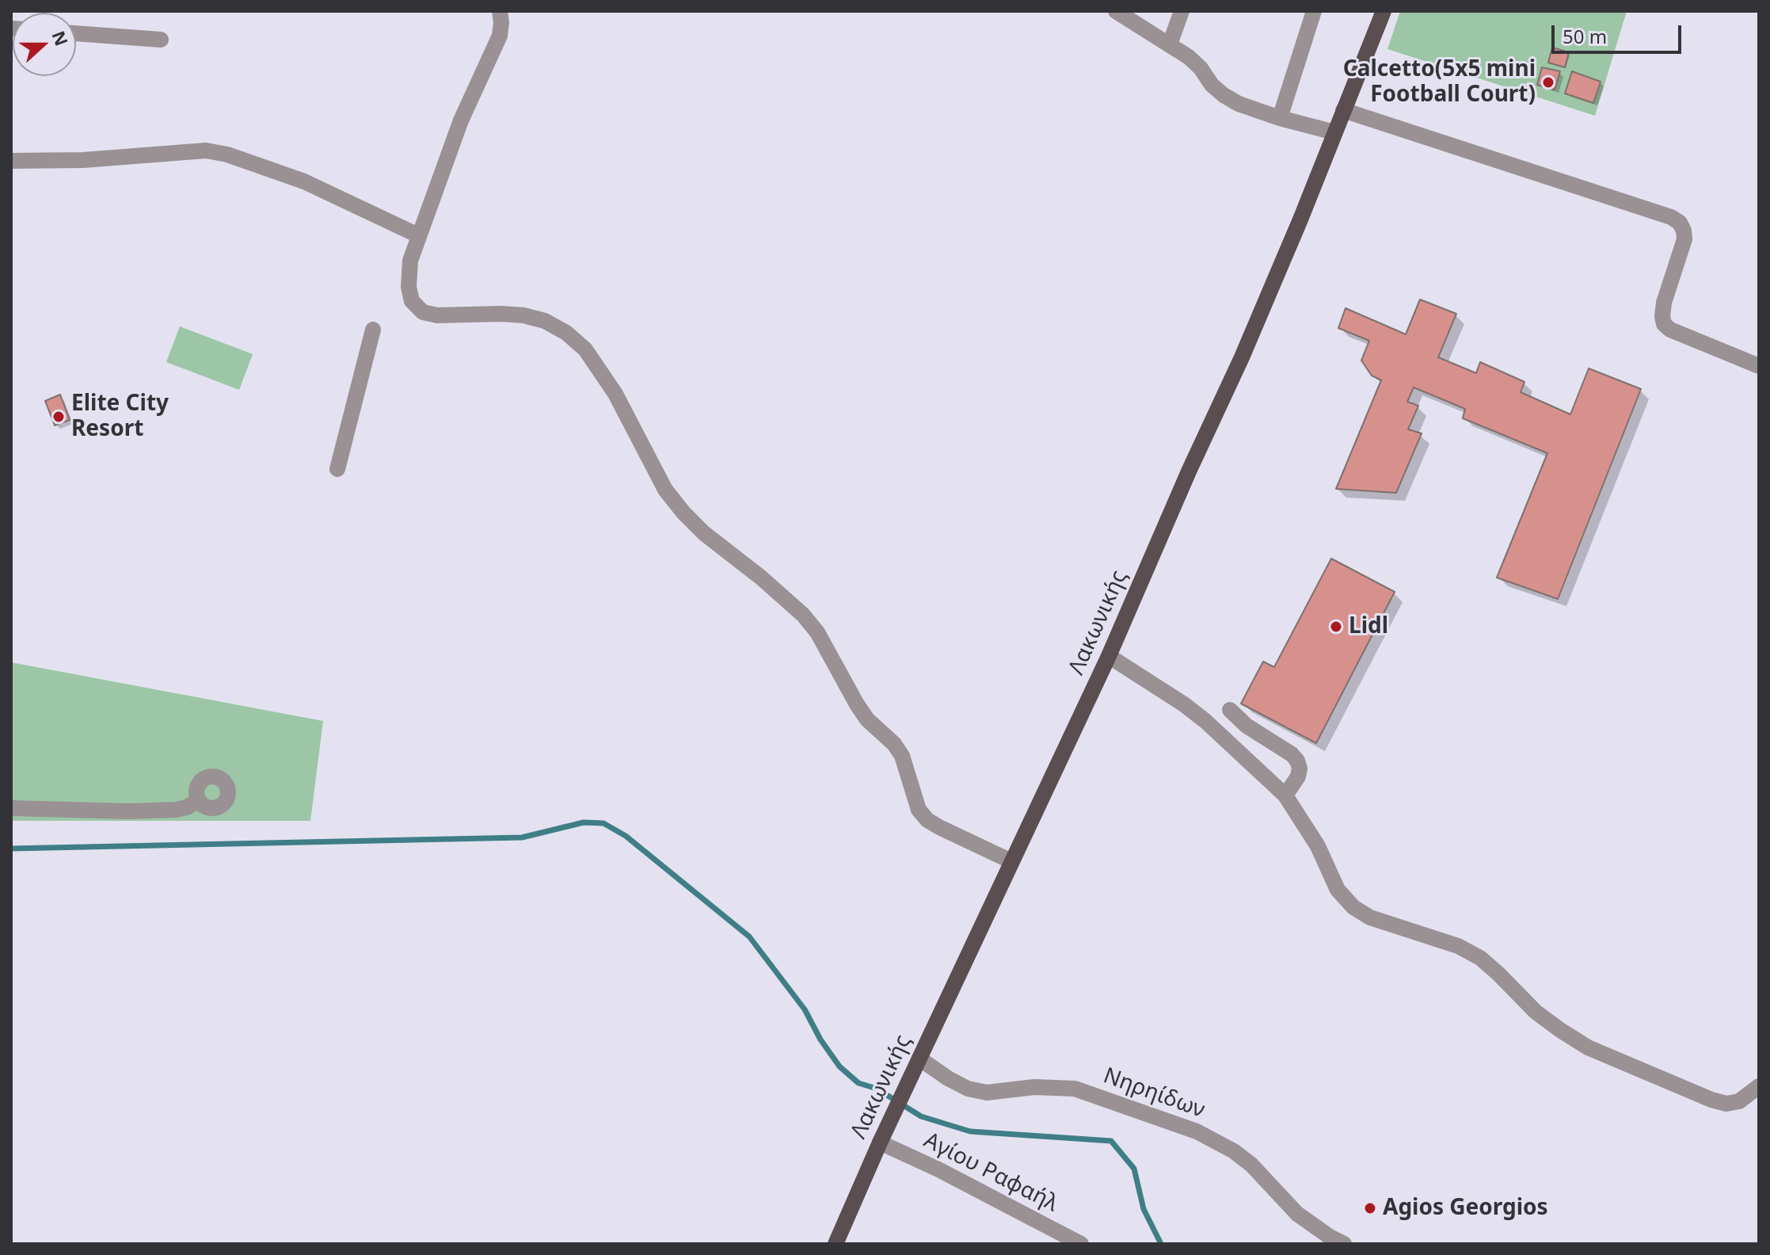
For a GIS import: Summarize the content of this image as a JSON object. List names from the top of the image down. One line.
{"streets":{"main road":["Λακωνικής"],"street":["Νηρηίδων","Αγίου Ραφαήλ"]},"crossings":[["Λακωνικής","Νηρηίδων"],["Λακωνικής","Αγίου Ραφαήλ"]],"places":["Calcetto(5x5 mini Football Court)","Elite City Resort","Lidl","Agios Georgios"],"scale_bar":"50 m","north":"right"}
